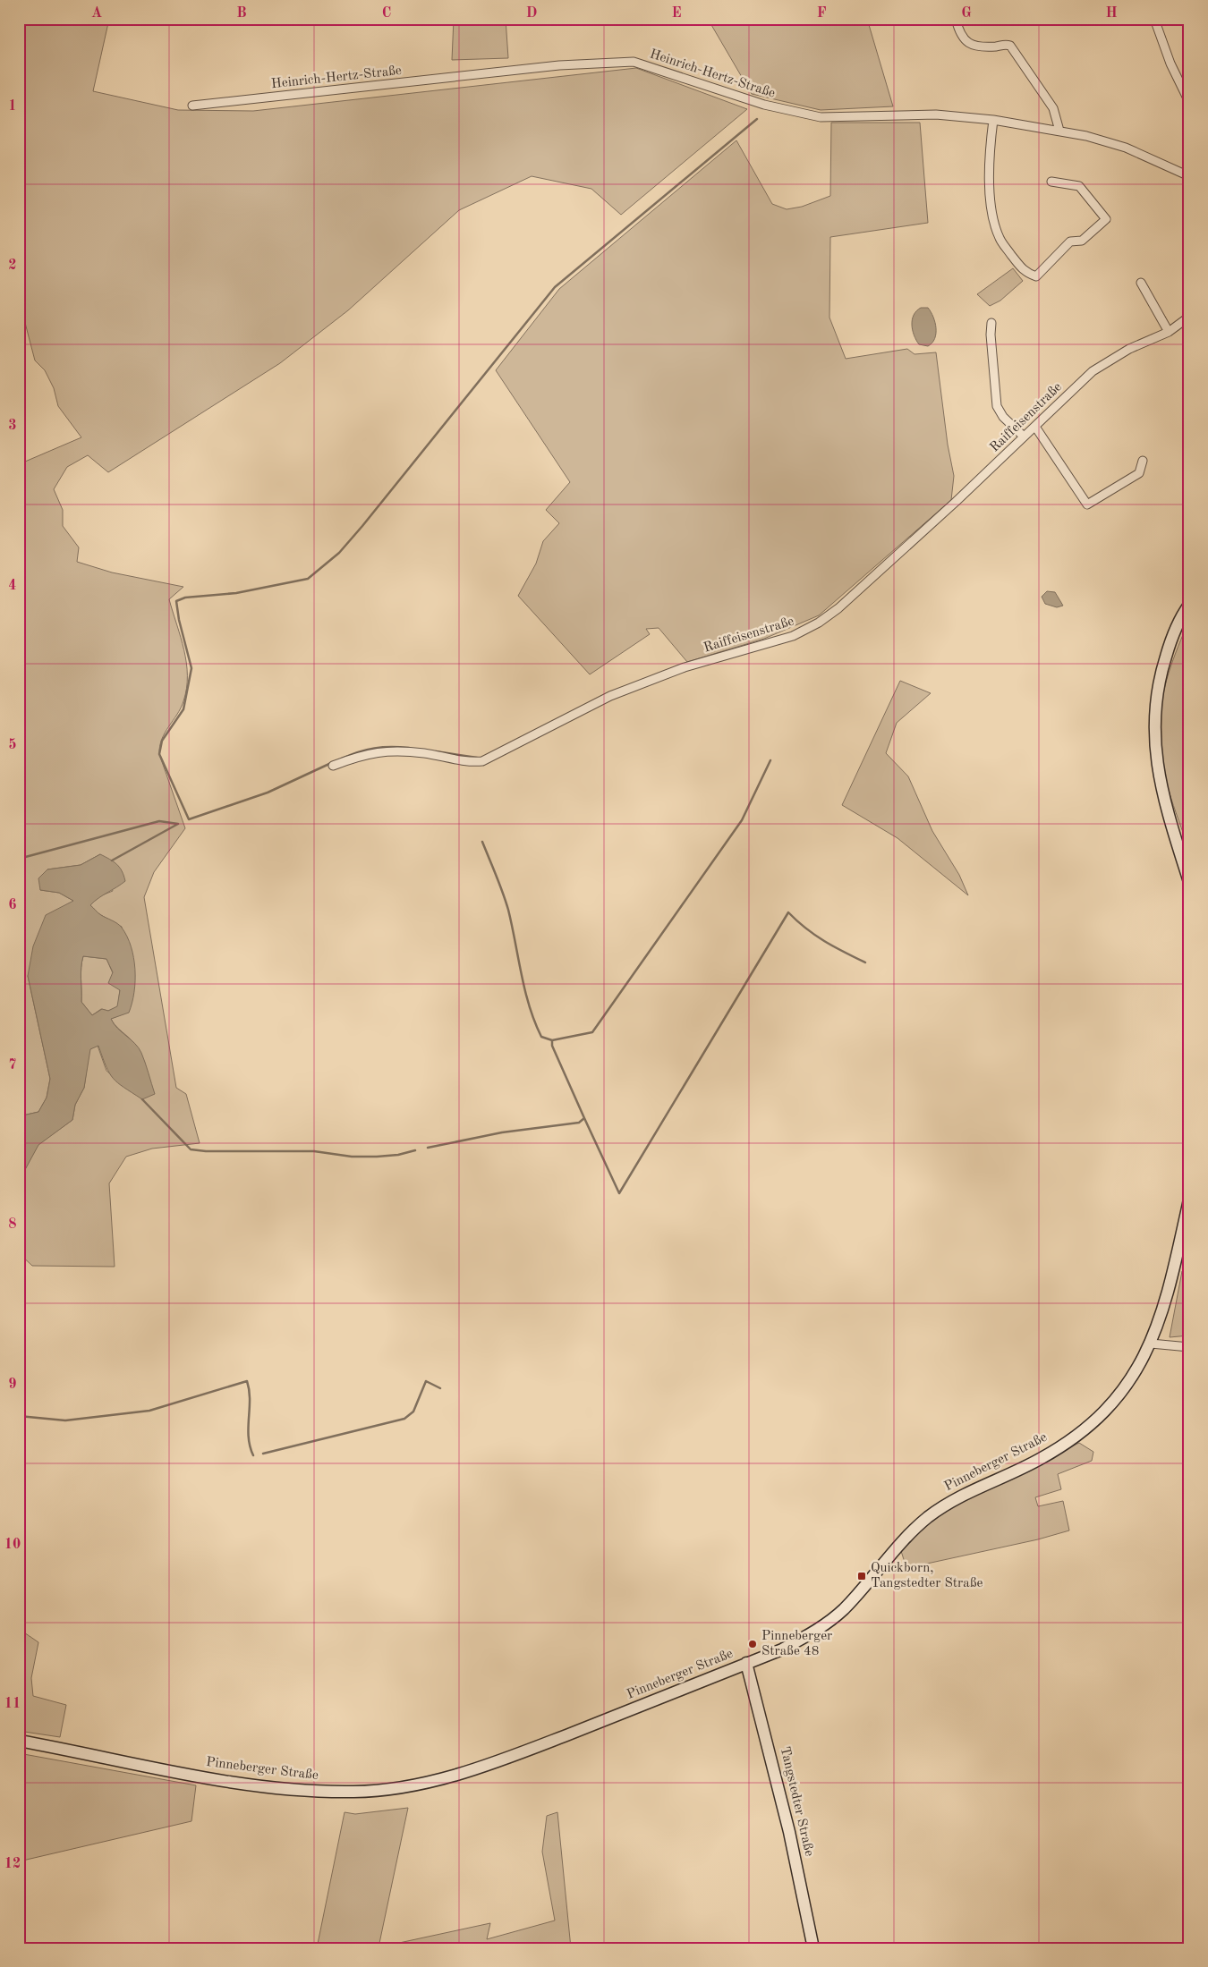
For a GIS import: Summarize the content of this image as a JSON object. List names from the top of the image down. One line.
{"streets":{"main road":["Pinneberger Straße","Tangstedter Straße"],"street":["Heinrich-Hertz-Straße","Raiffeisenstraße"]},"crossings":[["Pinneberger Straße","Tangstedter Straße"]],"places":{"transit":["Quickborn, Tangstedter Straße"],"other":["Pinneberger Straße 48"]},"grid":{"columns":["A","B","C","D","E","F","G","H"],"rows":["1","2","3","4","5","6","7","8","9","10","11","12"]}}
